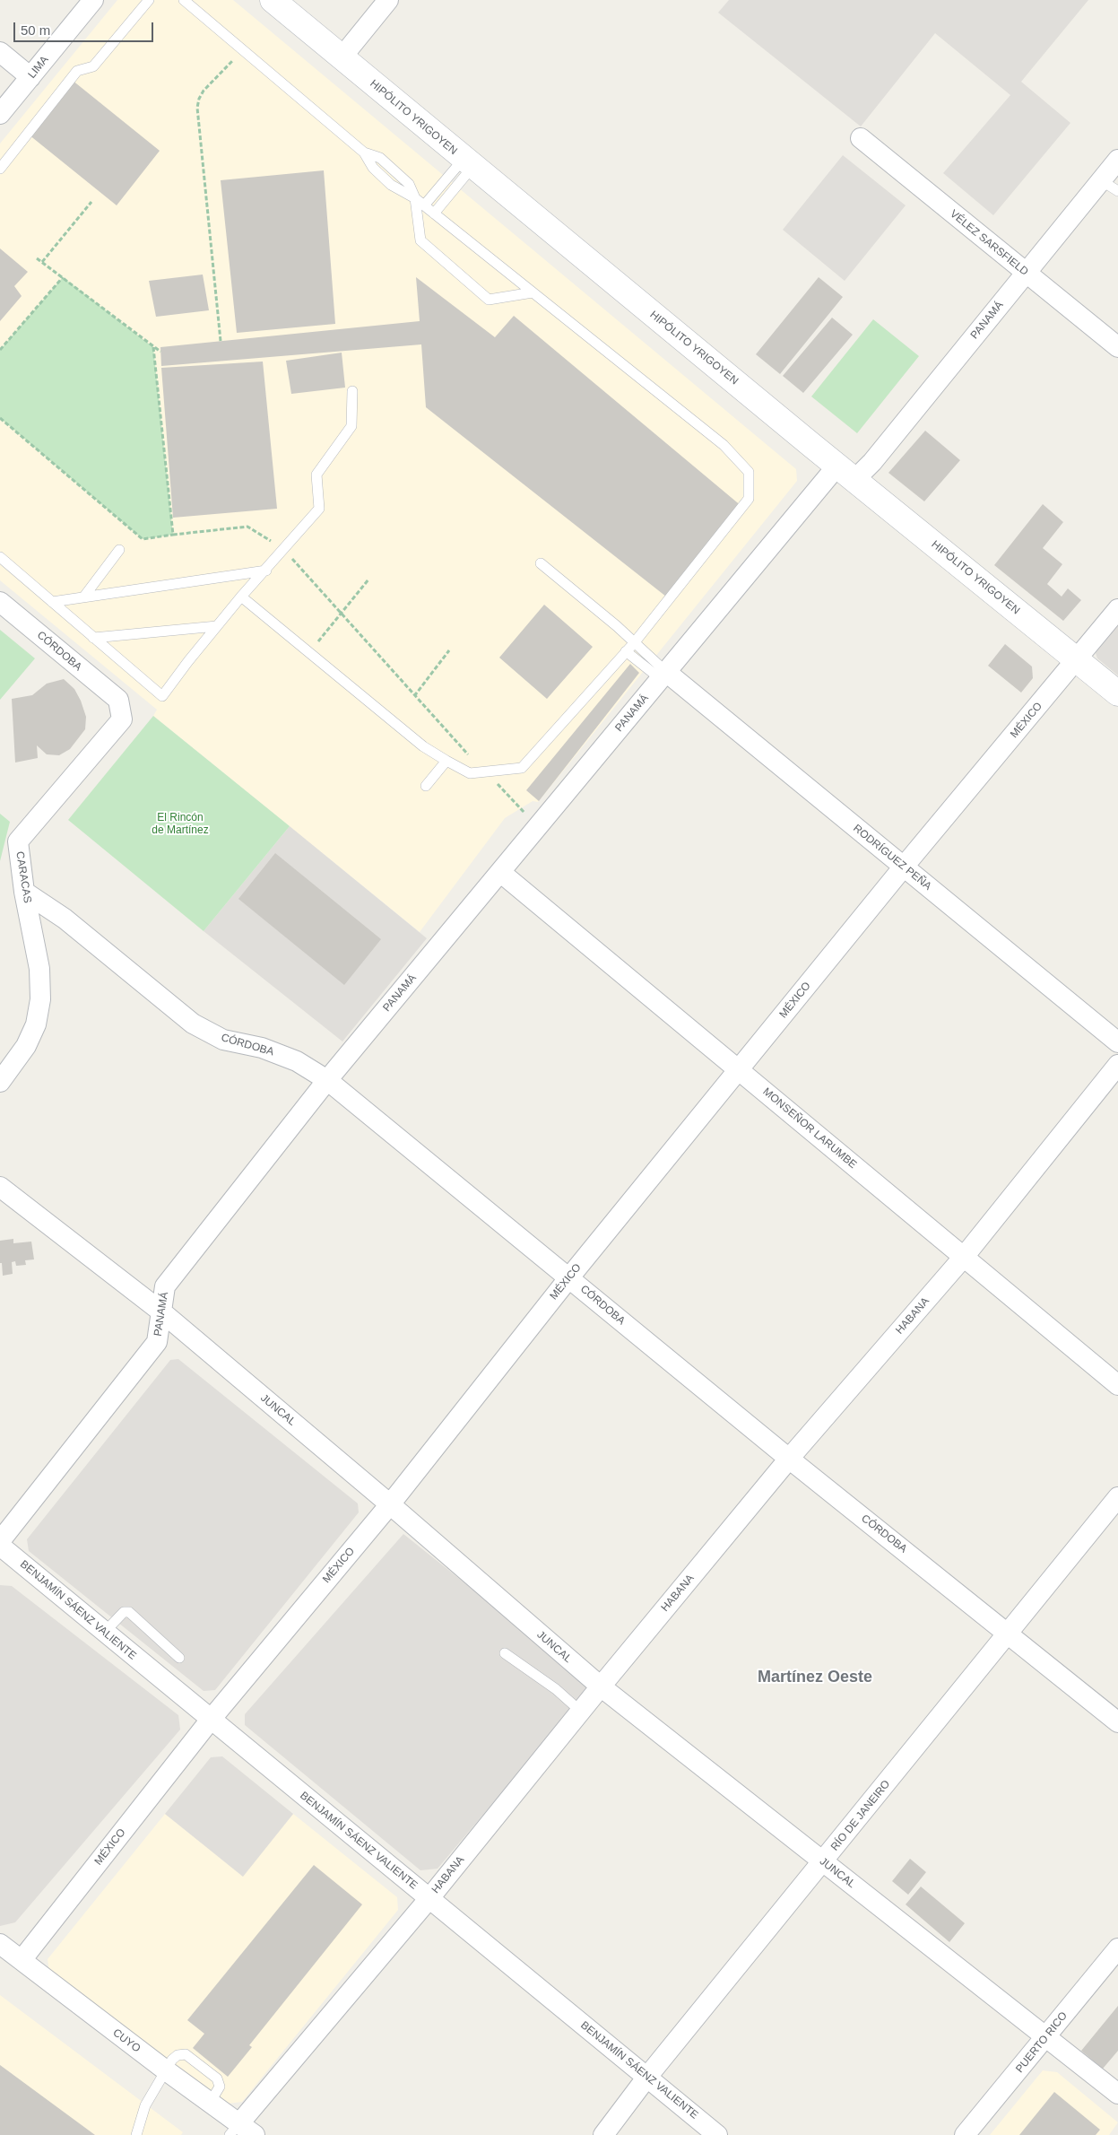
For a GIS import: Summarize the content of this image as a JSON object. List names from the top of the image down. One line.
{"streets":{"street":["LIMA","HIPÓLITO YRIGOYEN","VÉLEZ SARSFIELD","PANAMÁ","CÓRDOBA","MÉXICO","RODRÍGUEZ PEÑA","CARACAS","MONSEÑOR LARUMBE","HABANA","JUNCAL","BENJAMÍN SÁENZ VALIENTE","RÍO DE JANEIRO","CUYO","PUERTO RICO"]},"crossings":[["HIPÓLITO YRIGOYEN","PANAMÁ"],["HIPÓLITO YRIGOYEN","MÉXICO"],["VÉLEZ SARSFIELD","PANAMÁ"],["PANAMÁ","CÓRDOBA"],["PANAMÁ","RODRÍGUEZ PEÑA"],["PANAMÁ","MONSEÑOR LARUMBE"],["PANAMÁ","JUNCAL"],["CÓRDOBA","MÉXICO"],["CÓRDOBA","CARACAS"],["CÓRDOBA","HABANA"],["CÓRDOBA","RÍO DE JANEIRO"],["MÉXICO","RODRÍGUEZ PEÑA"],["MÉXICO","MONSEÑOR LARUMBE"],["MÉXICO","JUNCAL"],["MÉXICO","BENJAMÍN SÁENZ VALIENTE"],["MÉXICO","CUYO"],["MONSEÑOR LARUMBE","HABANA"],["HABANA","JUNCAL"],["HABANA","BENJAMÍN SÁENZ VALIENTE"],["HABANA","CUYO"],["JUNCAL","RÍO DE JANEIRO"],["JUNCAL","PUERTO RICO"],["BENJAMÍN SÁENZ VALIENTE","RÍO DE JANEIRO"]],"districts":["Martínez Oeste"],"parks":["El Rincón de Martínez"],"scale_bar":"50 m"}
